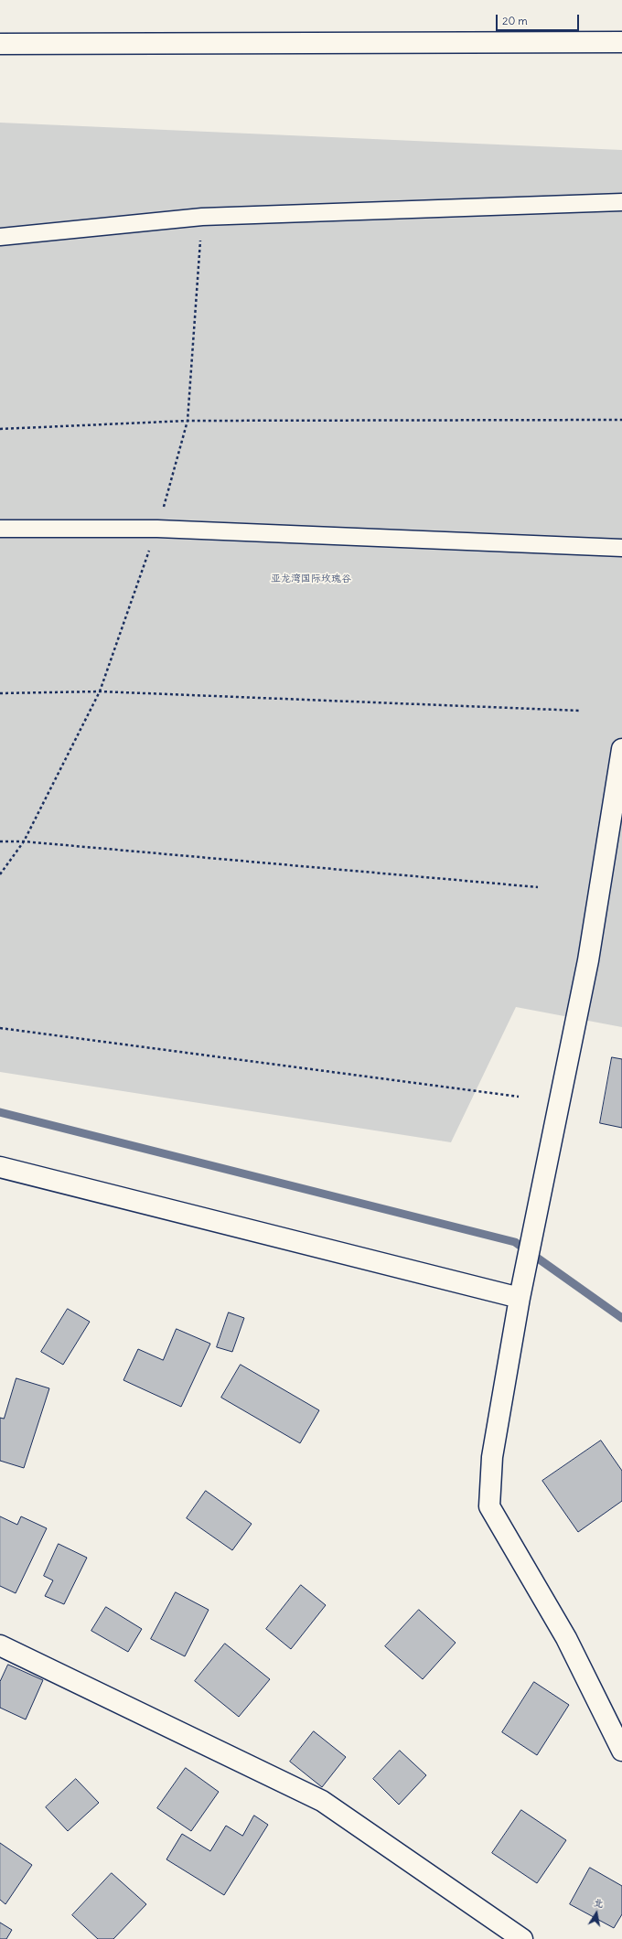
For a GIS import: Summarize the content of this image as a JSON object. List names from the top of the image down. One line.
{"parks":["亚龙湾国际玫瑰谷"],"scale_bar":"20 m","north":"top"}
